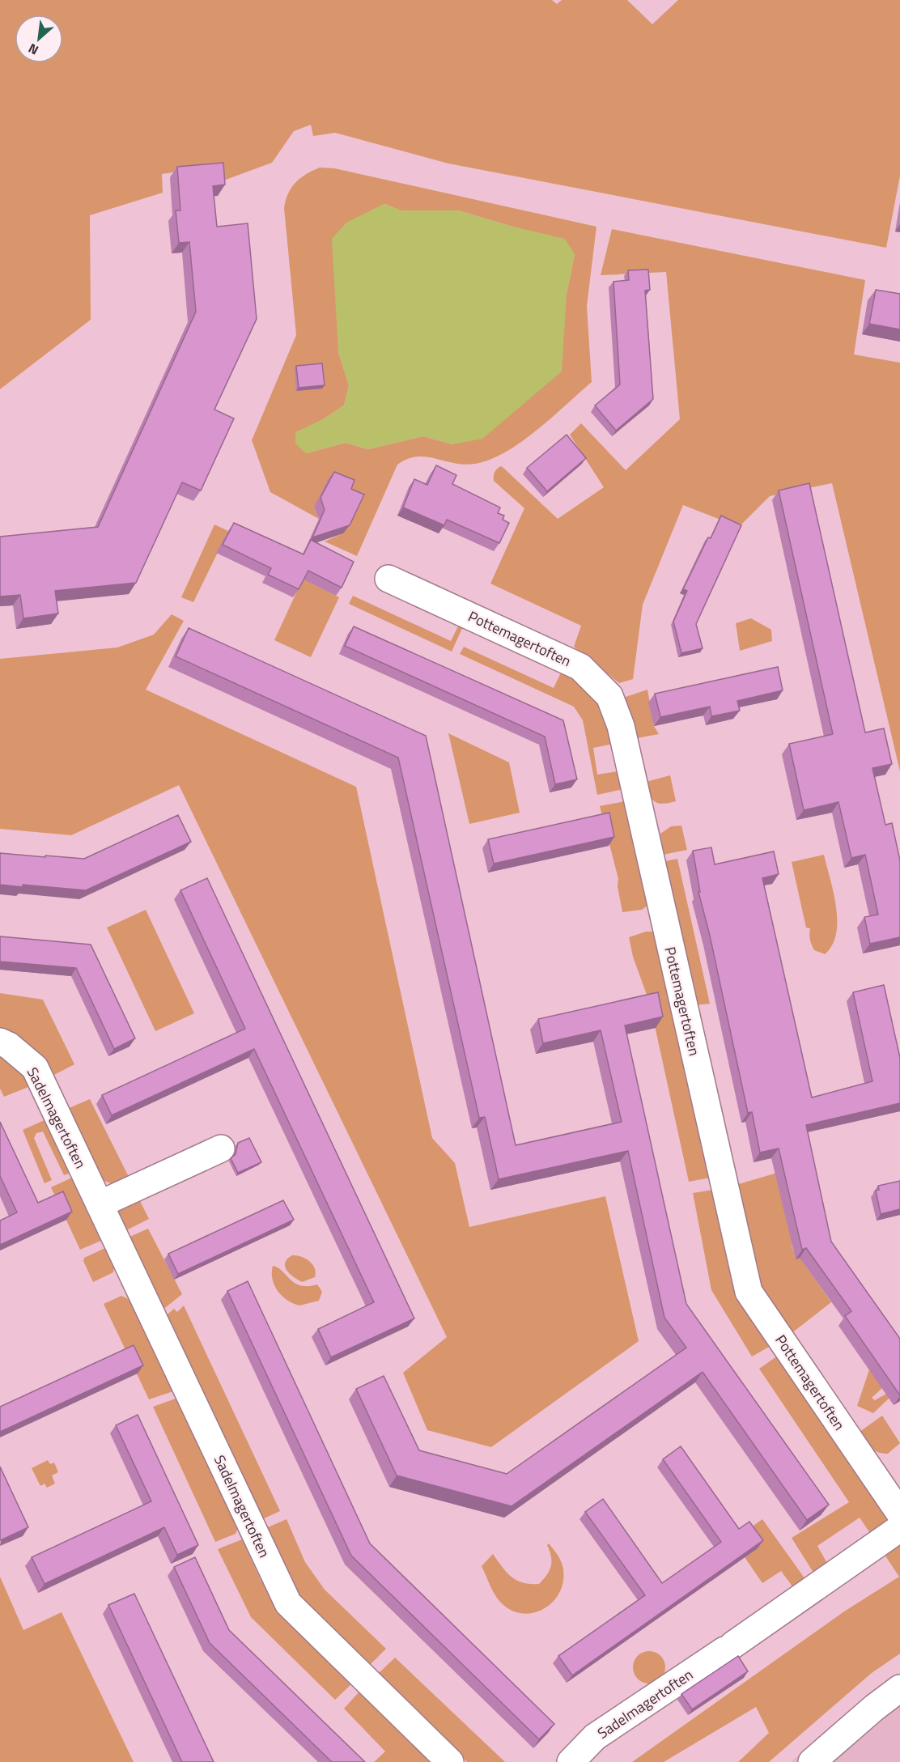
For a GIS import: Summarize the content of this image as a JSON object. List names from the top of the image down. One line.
{"streets":{"street":["Pottemagertoften","Sadelmagertoften"]},"north":"bottom left"}
